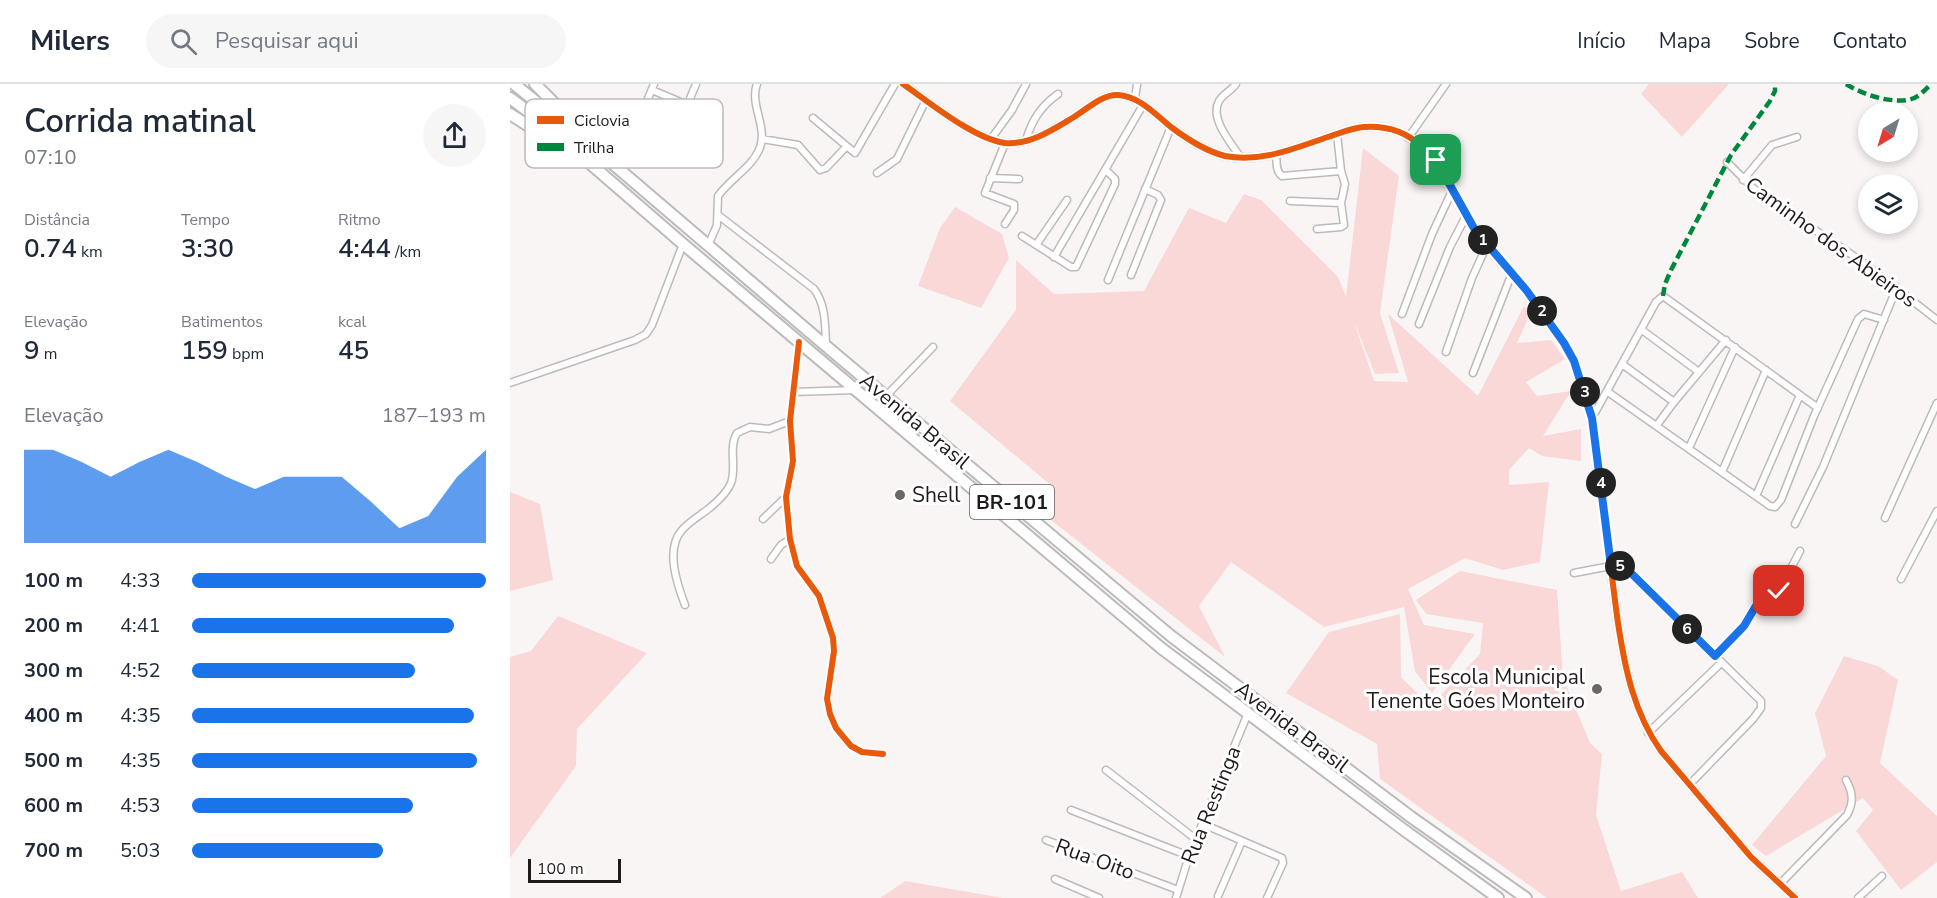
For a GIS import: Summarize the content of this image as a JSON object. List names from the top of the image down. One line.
{"streets":{"highway":["Avenida Brasil","BR-101"],"street":["Caminho dos Abieiros","Rua Restinga","Rua Oito"]},"crossings":[["Avenida Brasil","Rua Restinga"],["Rua Restinga","Rua Oito"]],"places":["Shell","Escola Municipal Tenente Góes Monteiro"],"legend":["Ciclovia","Trilha"],"scale_bar":"100 m","north":"bottom left","page":{"header":"Milers","search":"Pesquisar aqui","nav":["Início","Mapa","Sobre","Contato"],"heading":["Corrida matinal","07:10"],"stats":[["Distância","0.74 km"],["Tempo","3:30"],["Ritmo","4:44 /km"],["Elevação","9 m"],["Batimentos","159 bpm"],["kcal","45"]],"pins":["1","2","3","4","5","6"],"chart":["Elevação","187–193 m"],"list":[{"name":"100 m","note":"4:33"},{"name":"200 m","note":"4:41"},{"name":"300 m","note":"4:52"},{"name":"400 m","note":"4:35"},{"name":"500 m","note":"4:35"},{"name":"600 m","note":"4:53"},{"name":"700 m","note":"5:03"}],"scale":"100 m"}}
